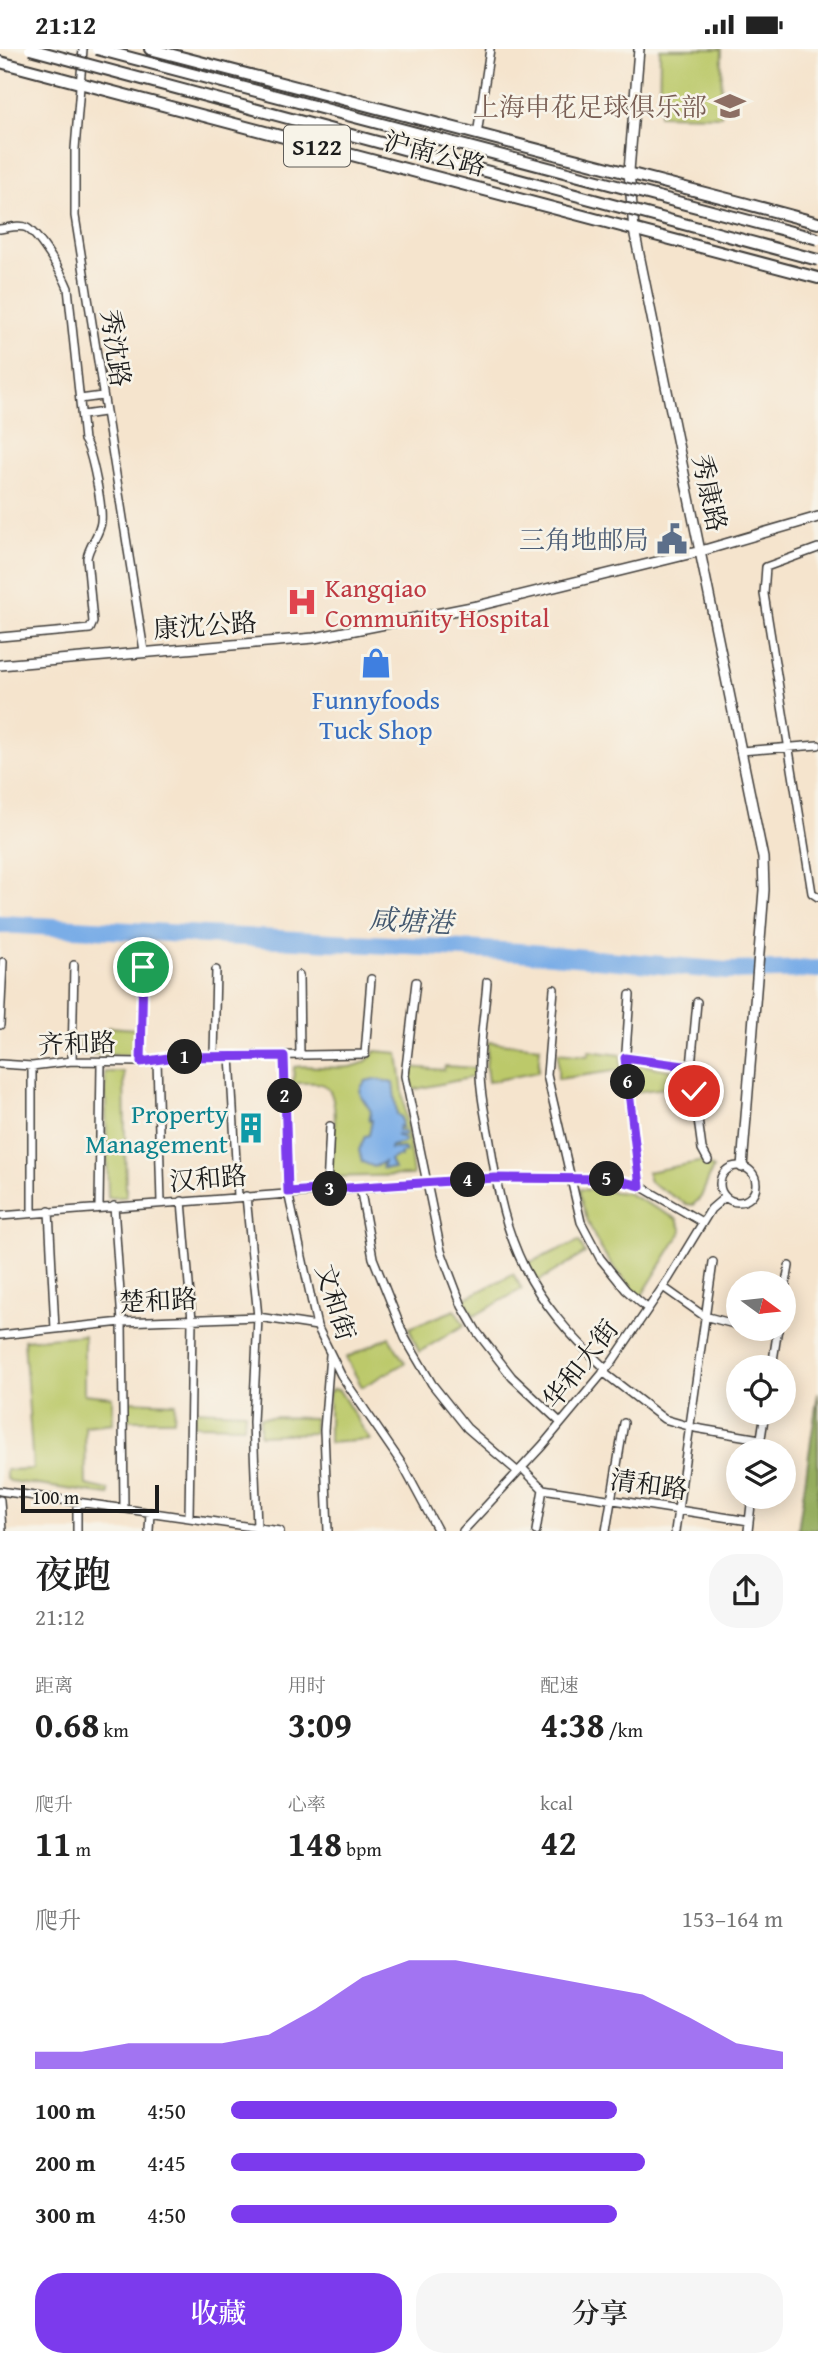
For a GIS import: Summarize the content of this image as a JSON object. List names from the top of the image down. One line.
{"streets":{"main road":["S122","沪南公路"],"street":["秀沈路","秀康路","康沈公路","齐和路","汉和路","楚和路","文和街","华和大街","清和路"]},"crossings":[["沪南公路","秀沈路"],["沪南公路","秀康路"],["秀沈路","康沈公路"],["秀康路","康沈公路"],["秀康路","华和大街"],["齐和路","文和街"],["汉和路","文和街"],["汉和路","华和大街"],["楚和路","文和街"]],"water":["咸塘港"],"places":{"school or university":["上海申花足球俱乐部"],"public building":["三角地邮局"],"hospital":["Kangqiao Community Hospital"],"shop":["Funnyfoods Tuck Shop"],"building":["Property Management"]},"scale_bar":"100 m","north":"right","page":{"status":"21:12","pins":["1","6","2","5","4","3"],"scale":"100 m","heading":["夜跑","21:12"],"stats":[["距离","0.68 km"],["用时","3:09"],["配速","4:38 /km"],["爬升","11 m"],["心率","148 bpm"],["kcal","42"]],"chart":["爬升","153–164 m"],"list":[{"name":"100 m","note":"4:50"},{"name":"200 m","note":"4:45"},{"name":"300 m","note":"4:50"}],"buttons":["收藏","分享"]}}
